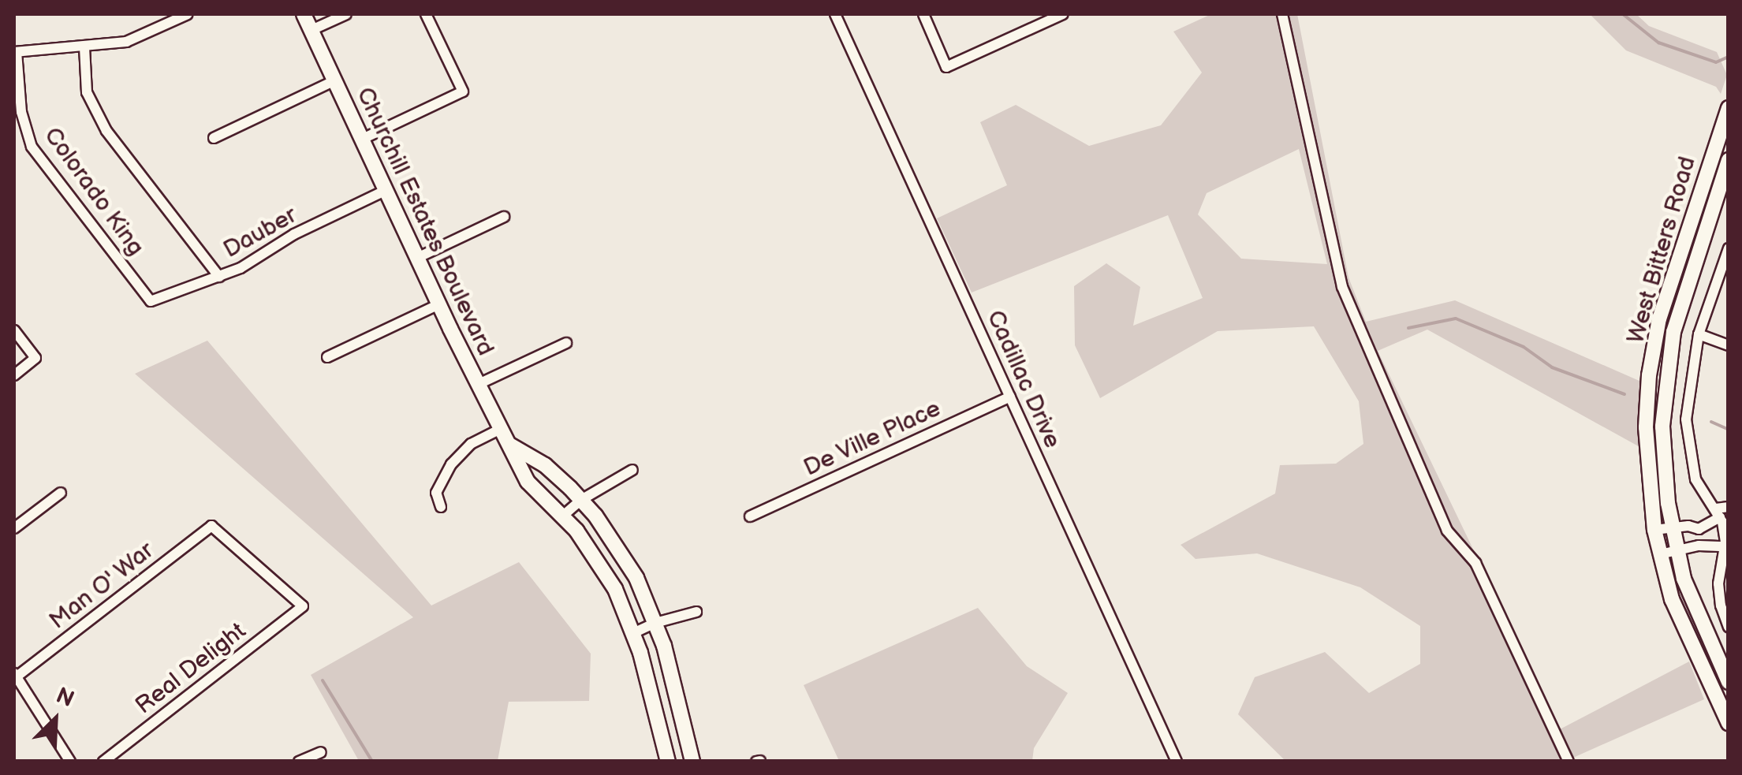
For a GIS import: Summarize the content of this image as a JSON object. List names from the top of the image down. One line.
{"streets":{"street":["Colorado King","Churchill Estates Boulevard","Dauber","West Bitters Road","Cadillac Drive","De Ville Place","Man O' War","Real Delight"]},"crossings":[["Colorado King","Dauber"],["Churchill Estates Boulevard","Dauber"],["Cadillac Drive","De Ville Place"],["Man O' War","Real Delight"]],"north":"top right"}
